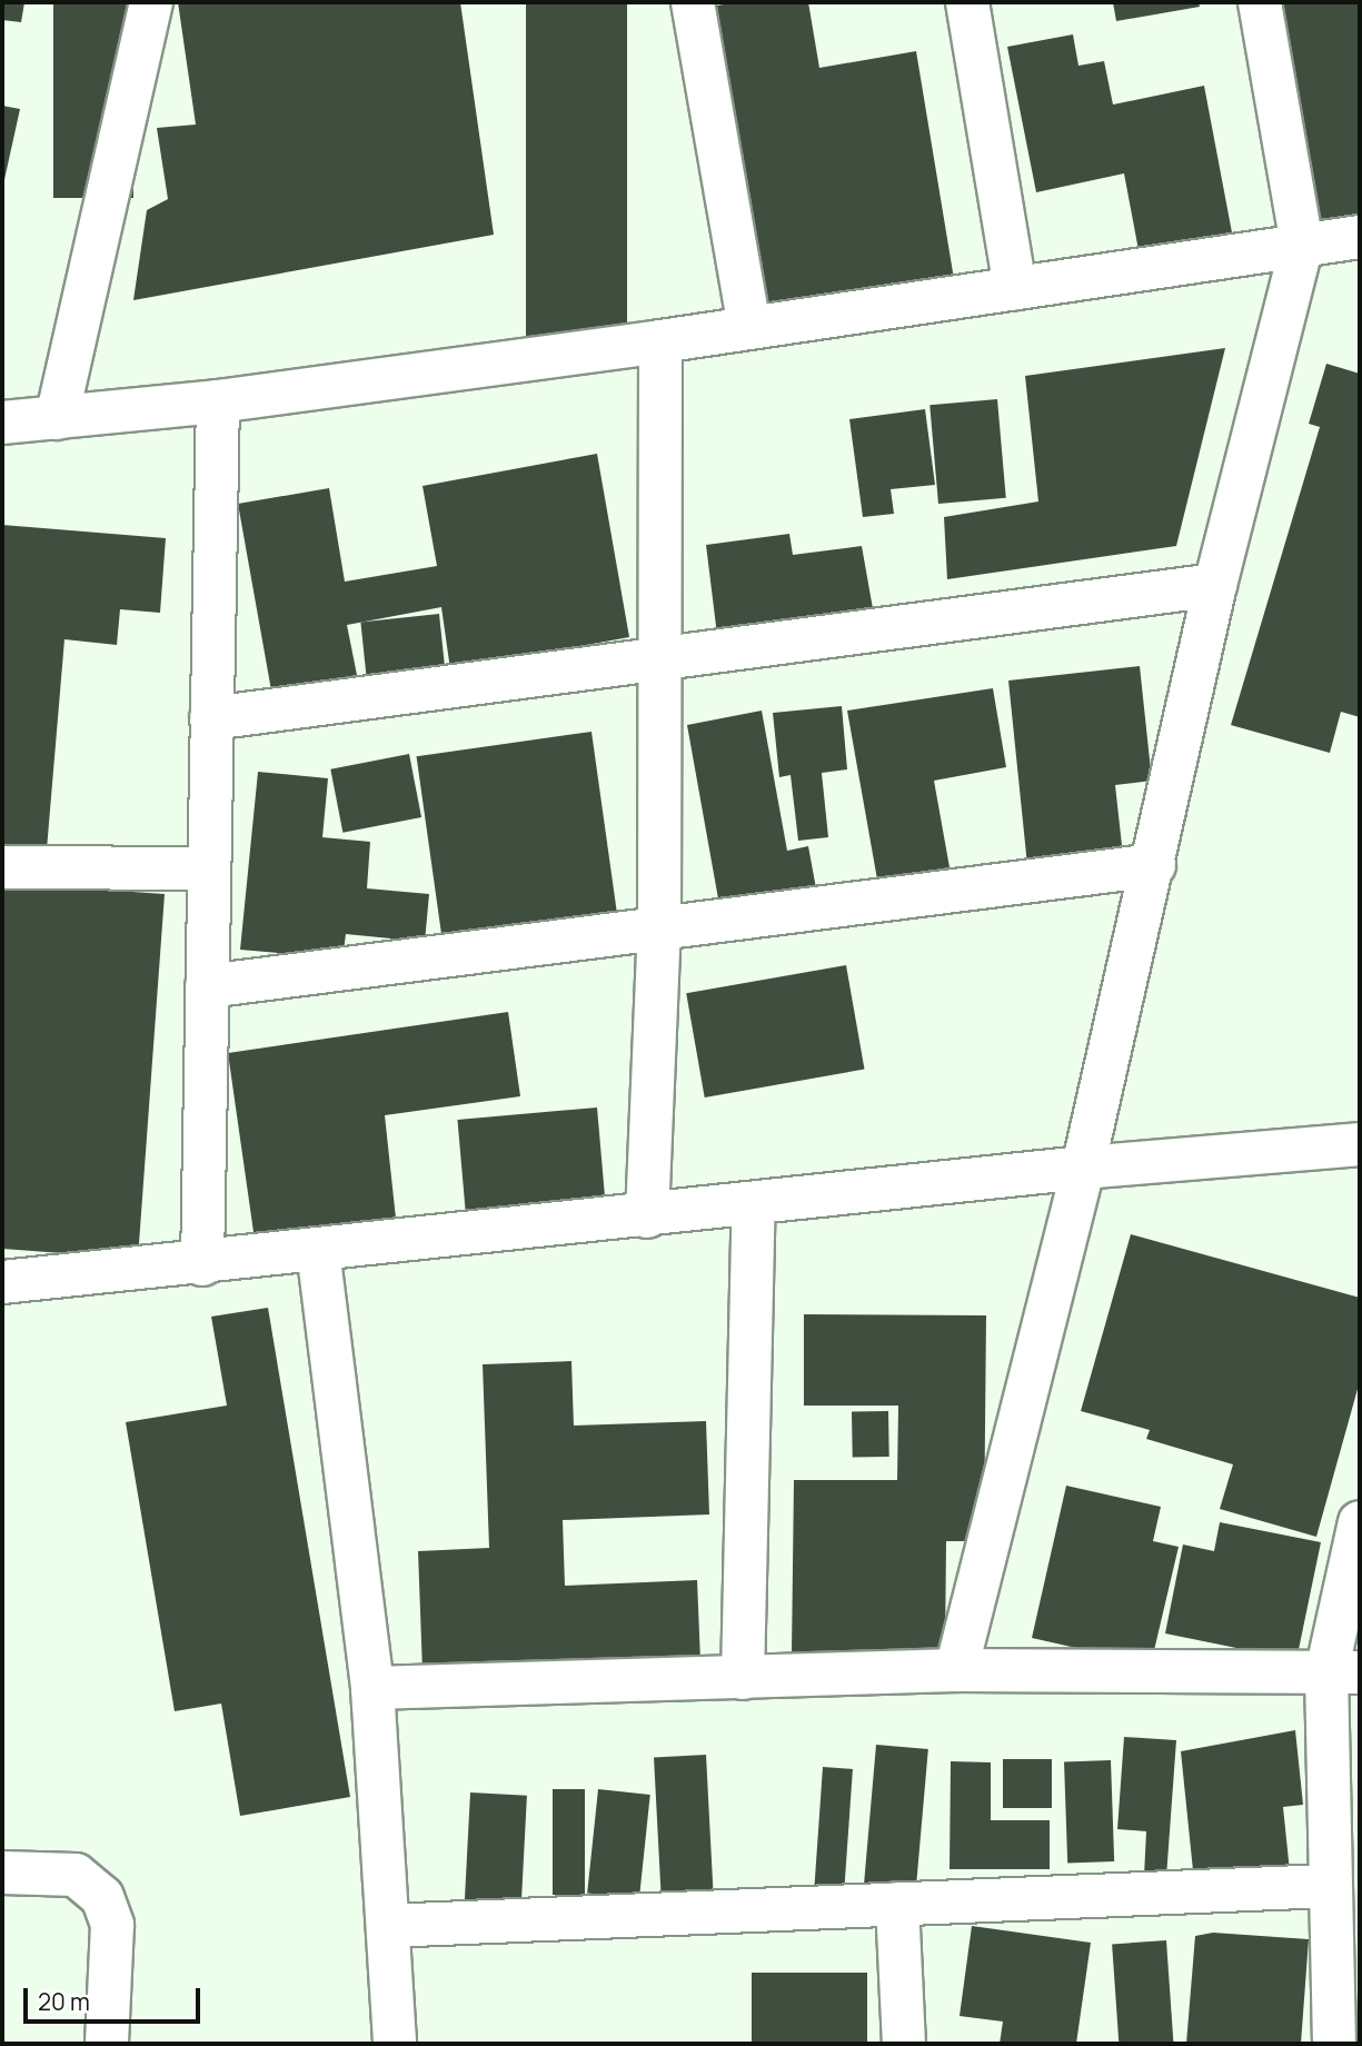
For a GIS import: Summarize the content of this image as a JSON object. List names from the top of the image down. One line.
{"scale_bar":"20 m"}
